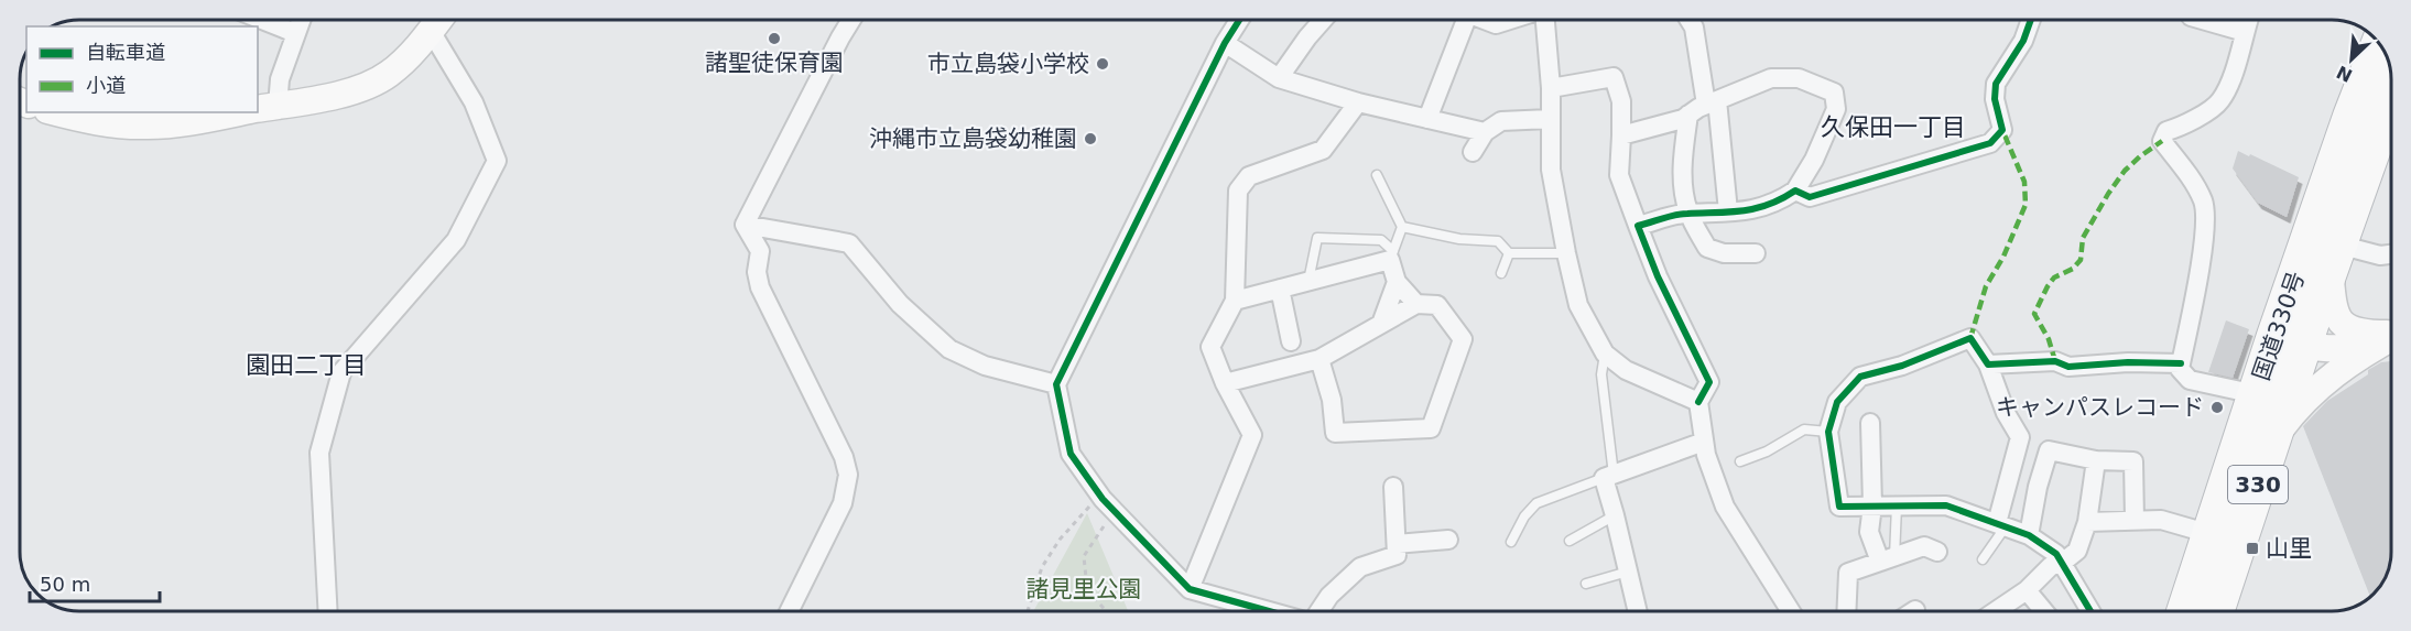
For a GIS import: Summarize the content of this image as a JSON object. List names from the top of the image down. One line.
{"streets":{"highway":["国道330号","330"]},"districts":["久保田一丁目","園田二丁目"],"parks":["諸見里公園"],"places":{"other":["諸聖徒保育園","市立島袋小学校","沖縄市立島袋幼稚園","キャンパスレコード"],"transit":["山里"]},"legend":["自転車道","小道"],"scale_bar":"50 m","north":"bottom left"}
